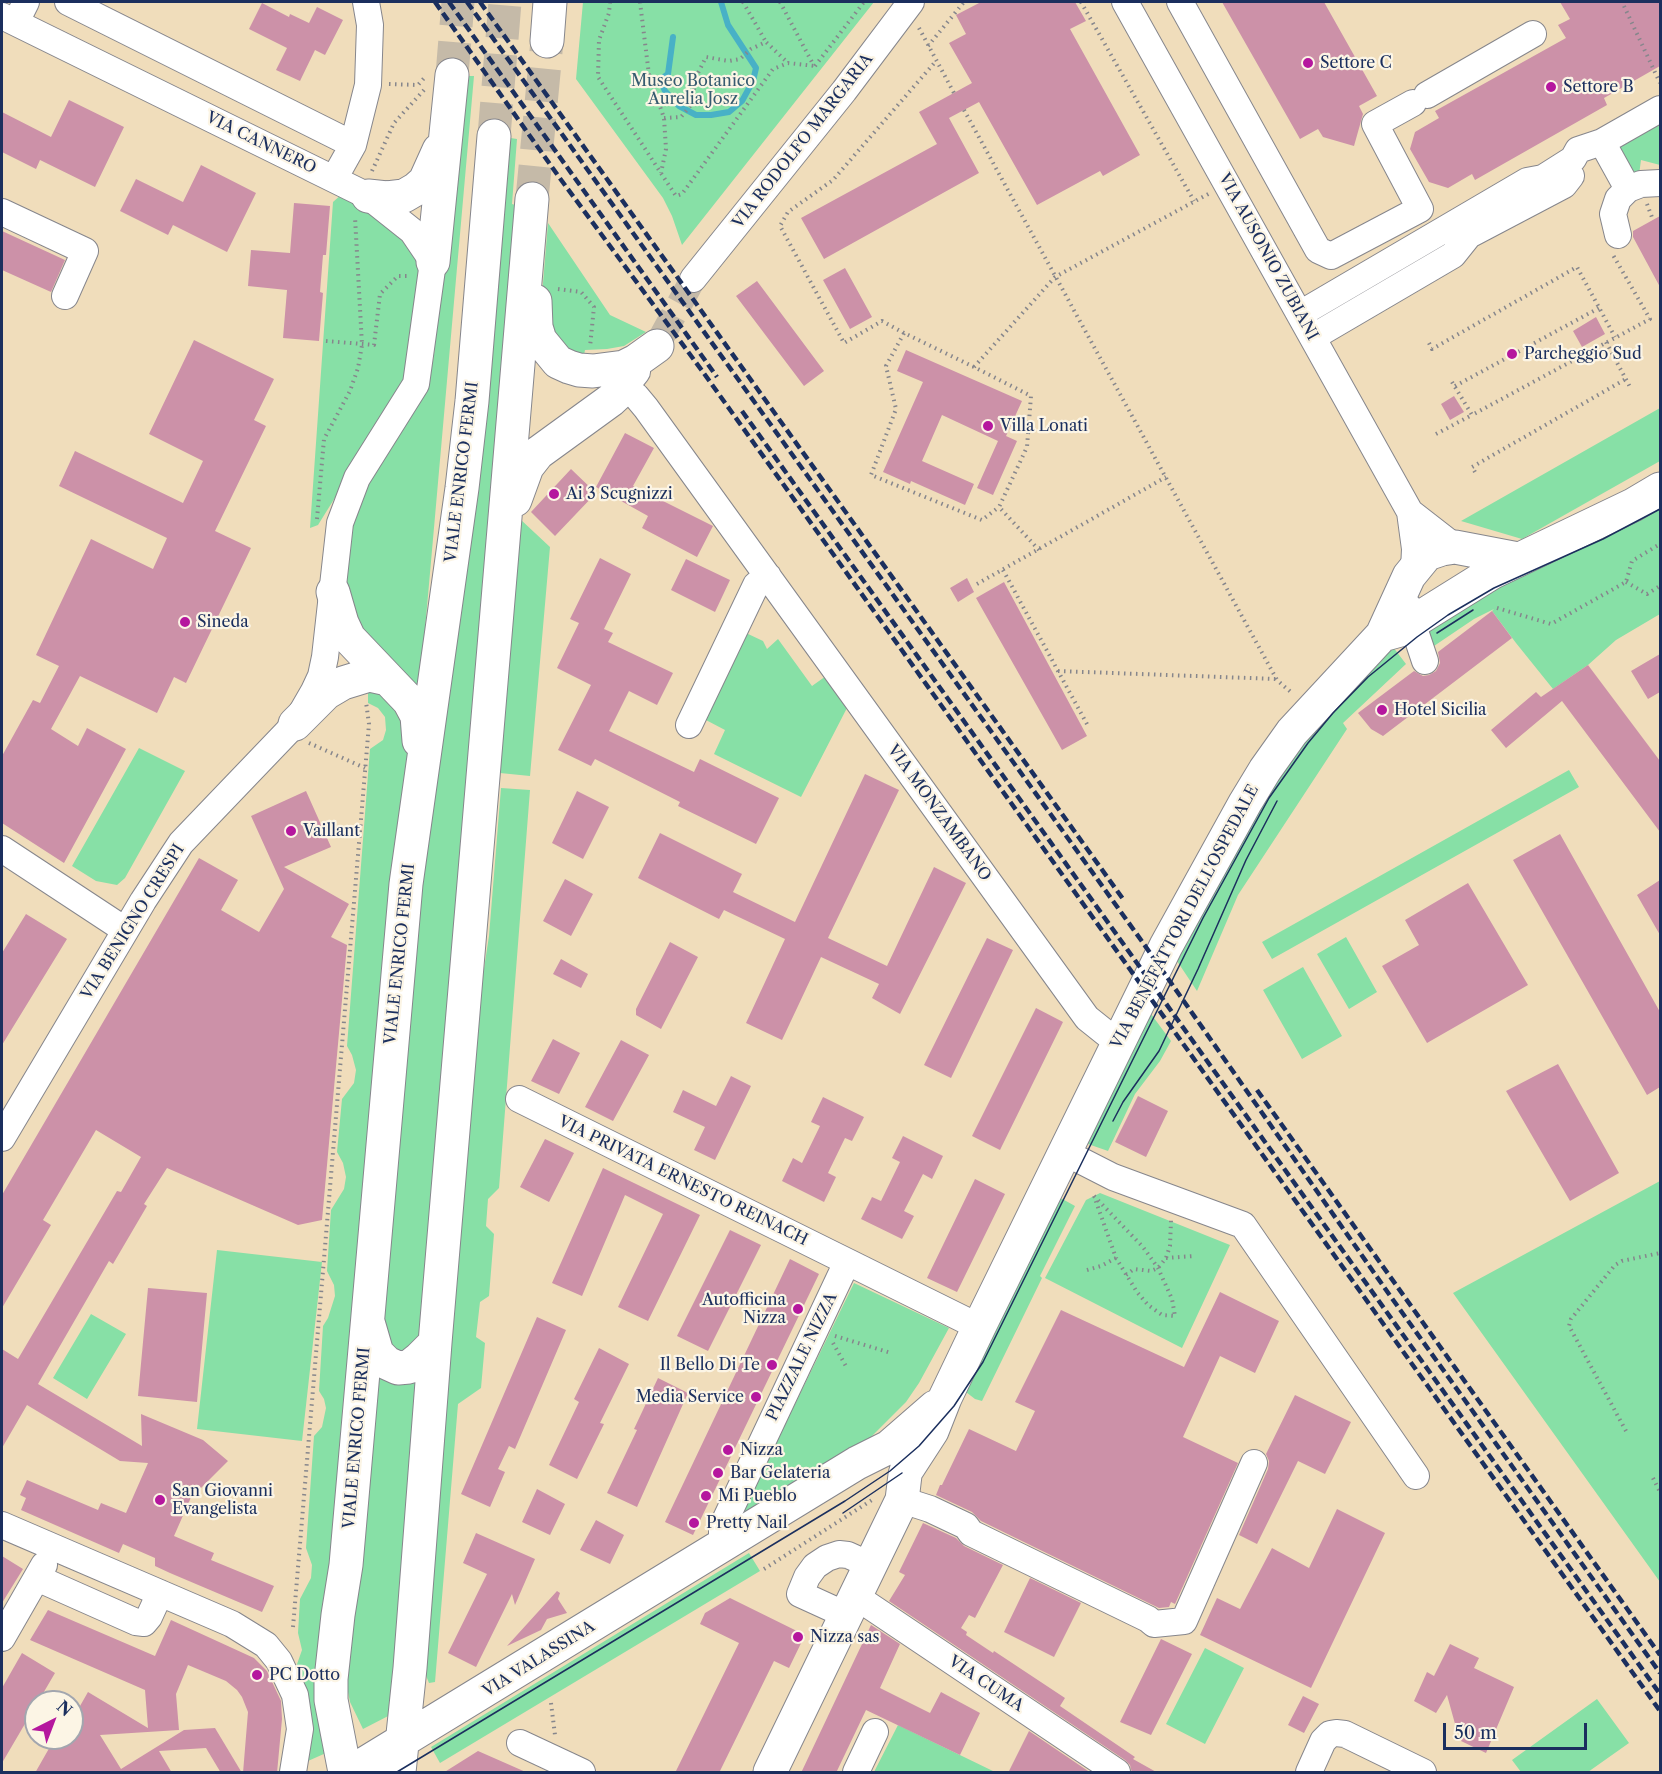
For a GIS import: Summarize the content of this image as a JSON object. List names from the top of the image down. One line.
{"streets":{"main road":["VIA AUSONIO ZUBIANI","VIALE ENRICO FERMI","VIA BENEFATTORI DELL'OSPEDALE","VIA VALASSINA"],"street":["VIA RODOLFO MARGARIA","VIA CANNERO","VIA MONZAMBANO","VIA BENIGNO CRESPI","VIA PRIVATA ERNESTO REINACH","PIAZZALE NIZZA","VIA CUMA"]},"crossings":[["VIA AUSONIO ZUBIANI","VIA BENEFATTORI DELL'OSPEDALE"],["VIA MONZAMBANO","VIA BENEFATTORI DELL'OSPEDALE"],["VIA PRIVATA ERNESTO REINACH","PIAZZALE NIZZA"],["PIAZZALE NIZZA","VIA VALASSINA"]],"parks":["Museo Botanico Aurelia Josz"],"places":["Settore C","Settore B","Parcheggio Sud","Villa Lonati","Ai 3 Scugnizzi","Sineda","Hotel Sicilia","Vaillant","Autofficina Nizza","Il Bello Di Te","Media Service","Nizza","Bar Gelateria","Mi Pueblo","San Giovanni Evangelista","Pretty Nail","Nizza sas","PC Dotto"],"scale_bar":"50 m","north":"top right"}
